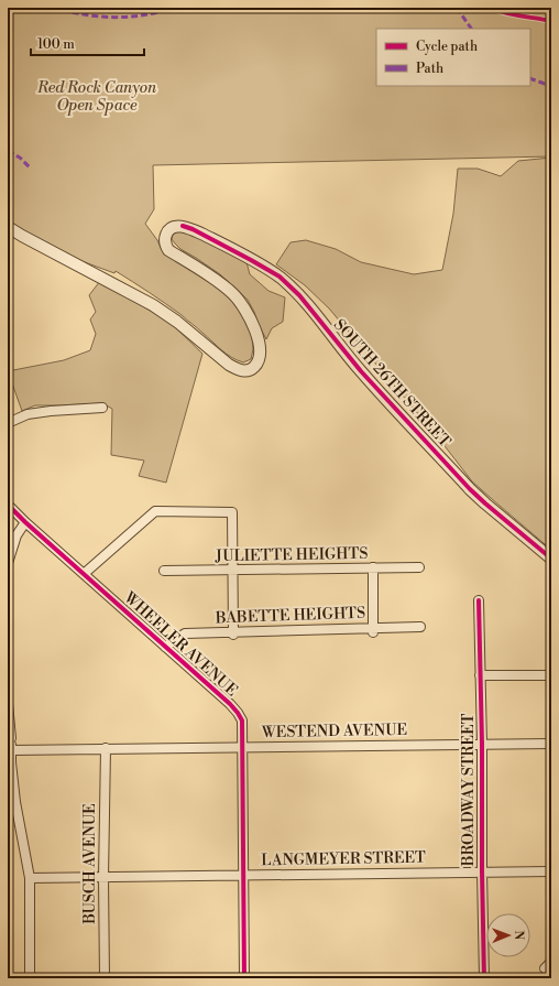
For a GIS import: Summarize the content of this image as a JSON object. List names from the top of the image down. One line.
{"streets":{"street":["SOUTH 26TH STREET","JULIETTE HEIGHTS","BABETTE HEIGHTS","WHEELER AVENUE","WESTEND AVENUE","BROADWAY STREET","LANGMEYER STREET","BUSCH AVENUE"]},"crossings":[["BABETTE HEIGHTS","WHEELER AVENUE"],["WHEELER AVENUE","WESTEND AVENUE"],["WHEELER AVENUE","LANGMEYER STREET"],["WESTEND AVENUE","BROADWAY STREET"],["WESTEND AVENUE","BUSCH AVENUE"],["BROADWAY STREET","LANGMEYER STREET"],["LANGMEYER STREET","BUSCH AVENUE"]],"parks":["Red Rock Canyon Open Space"],"legend":["Cycle path","Path"],"scale_bar":"100 m","north":"right"}
